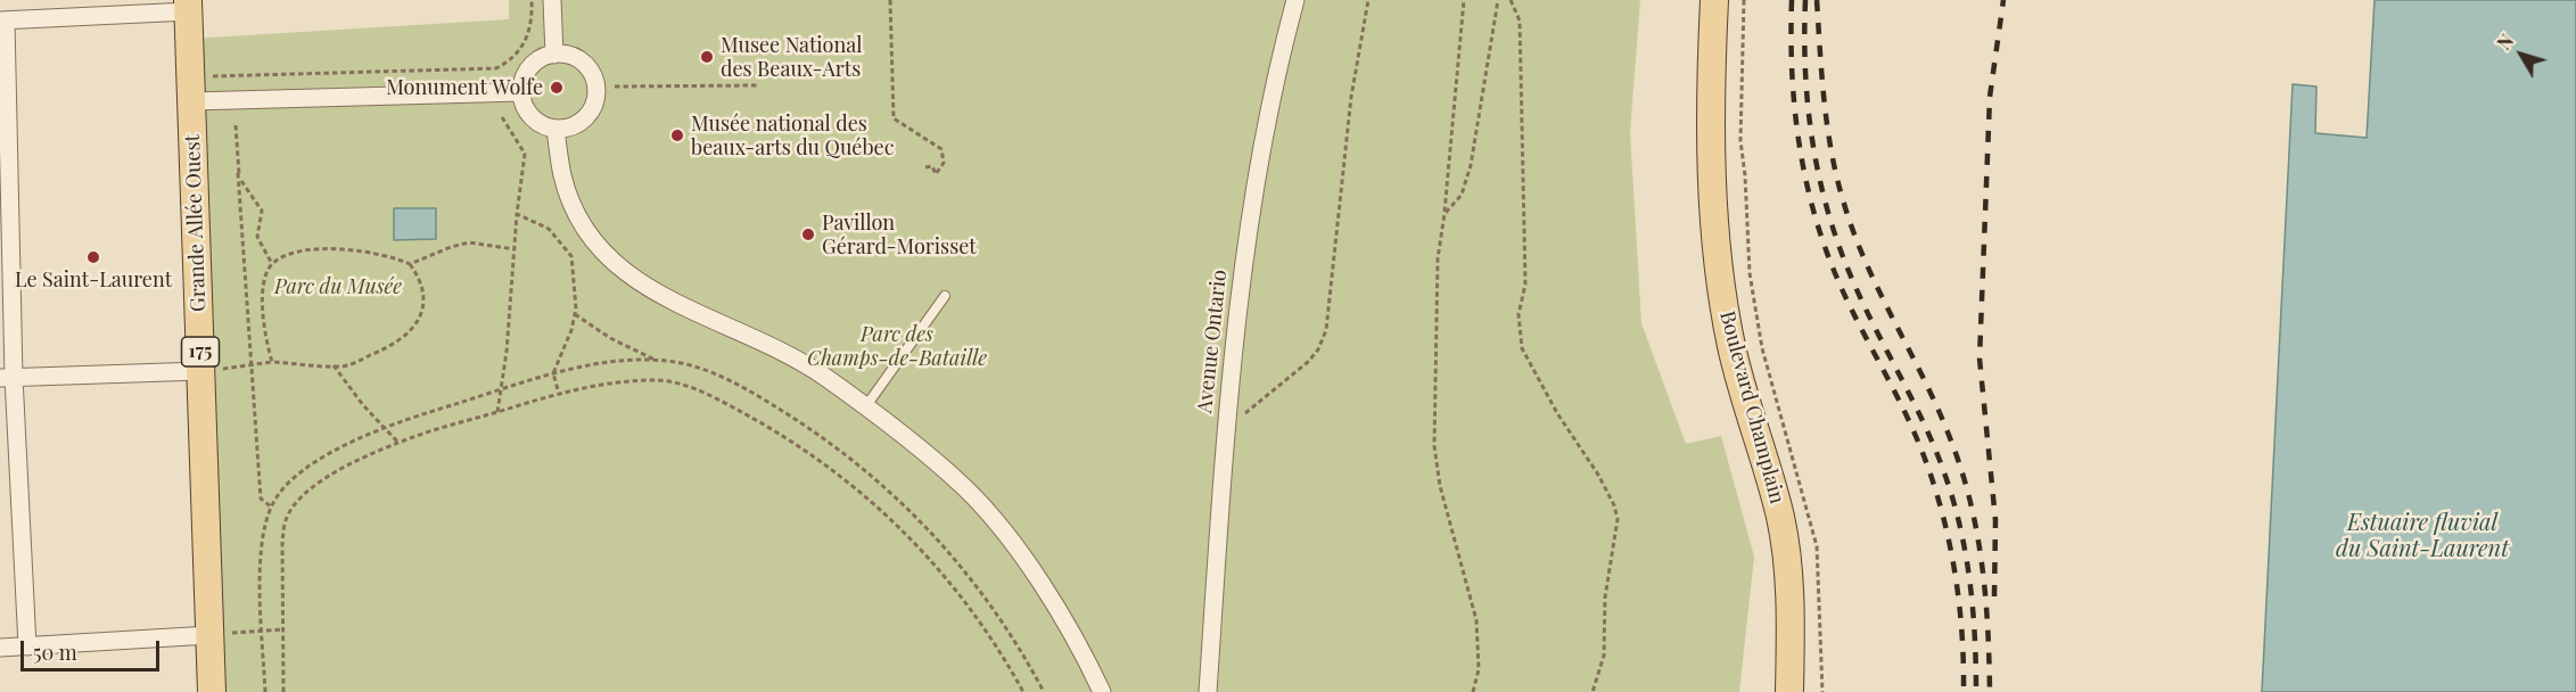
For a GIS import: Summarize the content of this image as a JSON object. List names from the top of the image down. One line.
{"streets":{"main road":["Grande Allée Ouest","175","Boulevard Champlain"],"street":["Avenue Ontario"]},"water":["Estuaire fluvial du Saint-Laurent"],"parks":["Parc du Musée","Parc des Champs-de-Bataille"],"places":["Musee National des Beaux-Arts","Monument Wolfe","Musée national des beaux-arts du Québec","Pavillon Gérard-Morisset","Le Saint-Laurent"],"scale_bar":"50 m","north":"top left"}
